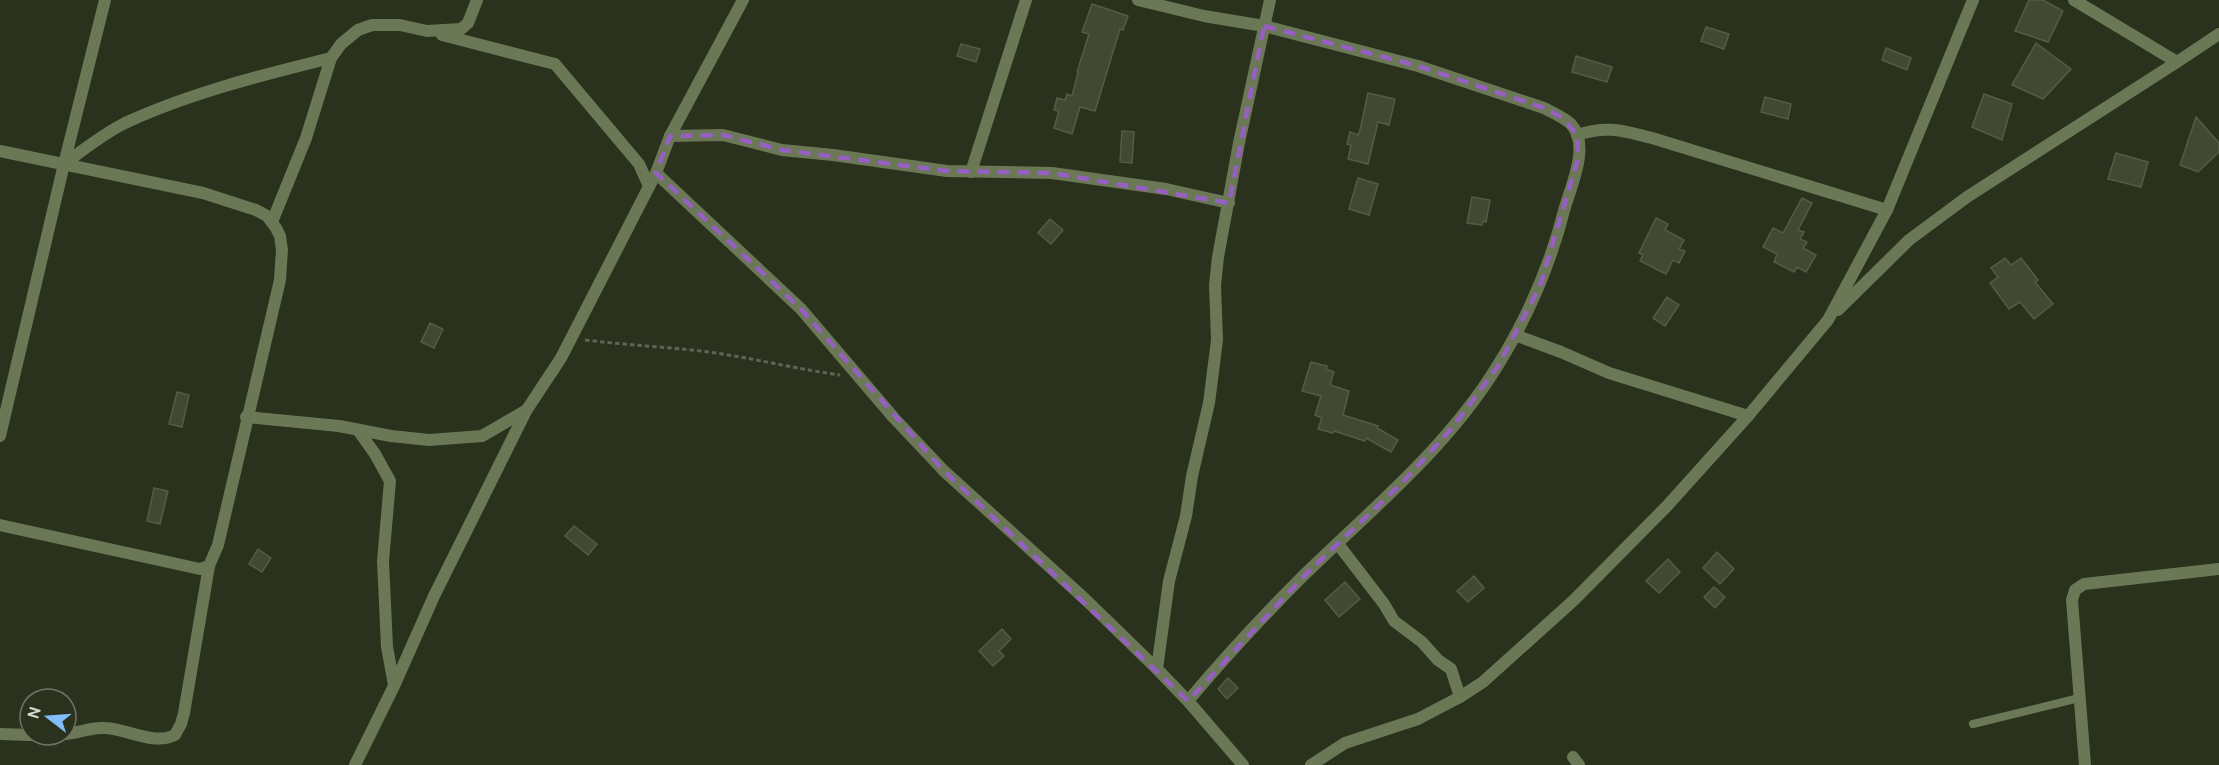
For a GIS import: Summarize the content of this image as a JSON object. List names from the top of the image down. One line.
{"north":"left"}
